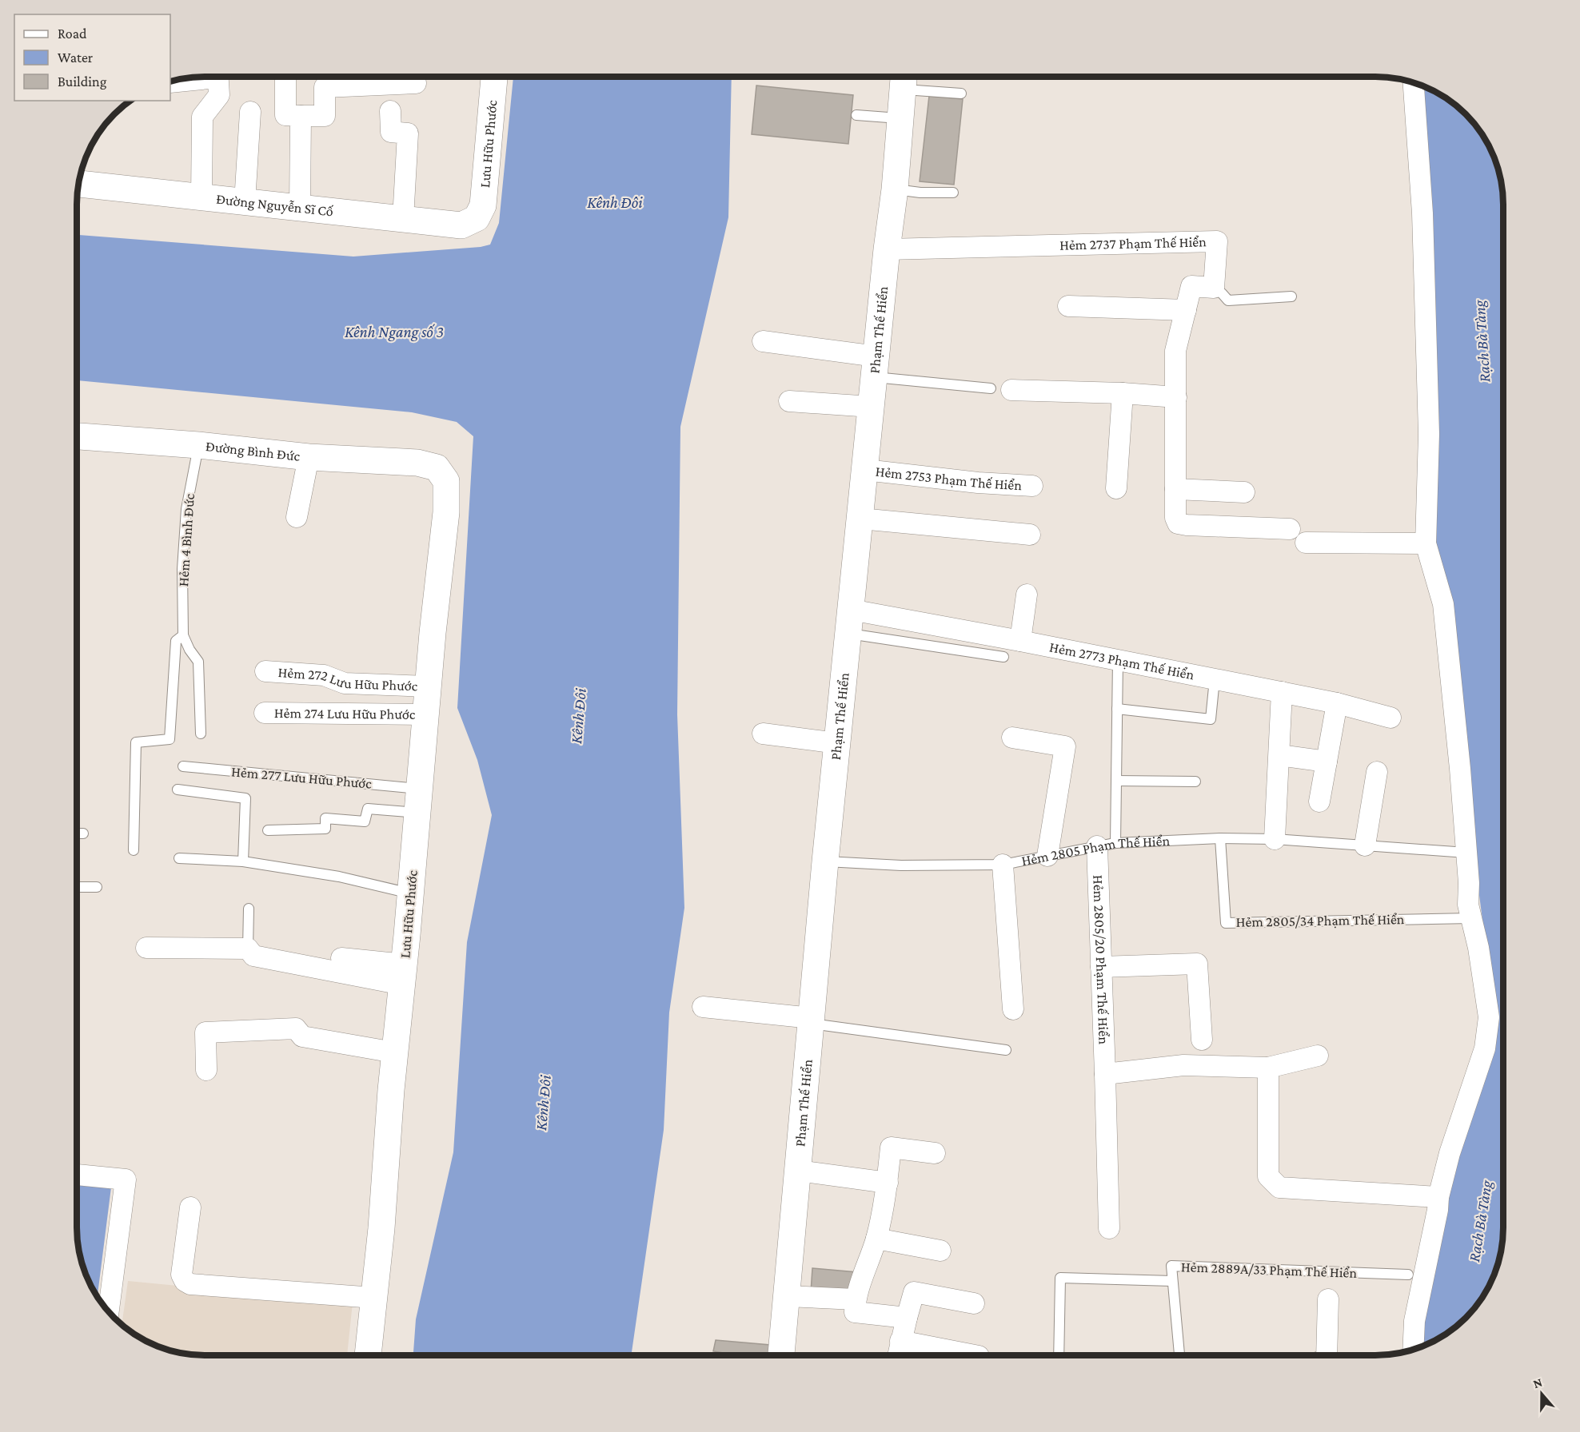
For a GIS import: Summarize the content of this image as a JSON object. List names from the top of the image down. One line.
{"streets":{"street":["Lưu Hữu Phước","Đường Nguyễn Sĩ Cố","Hẻm 2737 Phạm Thế Hiển","Phạm Thế Hiển","Đường Bình Đức","Hẻm 2753 Phạm Thế Hiển","Hẻm 2773 Phạm Thế Hiển","Hẻm 272 Lưu Hữu Phước","Hẻm 274 Lưu Hữu Phước","Hẻm 2805/20 Phạm Thế Hiển"],"lane":["Hẻm 4 Bình Đức","Hẻm 277 Lưu Hữu Phước","Hẻm 2805 Phạm Thế Hiển","Hẻm 2805/34 Phạm Thế Hiển","Hẻm 2889A/33 Phạm Thế Hiển"]},"crossings":[["Lưu Hữu Phước","Đường Nguyễn Sĩ Cố"],["Lưu Hữu Phước","Đường Bình Đức"],["Lưu Hữu Phước","Hẻm 272 Lưu Hữu Phước"],["Lưu Hữu Phước","Hẻm 274 Lưu Hữu Phước"],["Lưu Hữu Phước","Hẻm 277 Lưu Hữu Phước"],["Hẻm 2737 Phạm Thế Hiển","Phạm Thế Hiển"],["Phạm Thế Hiển","Hẻm 2753 Phạm Thế Hiển"],["Phạm Thế Hiển","Hẻm 2773 Phạm Thế Hiển"],["Phạm Thế Hiển","Hẻm 2805 Phạm Thế Hiển"],["Đường Bình Đức","Hẻm 4 Bình Đức"],["Hẻm 2805 Phạm Thế Hiển","Hẻm 2805/34 Phạm Thế Hiển"],["Hẻm 2805 Phạm Thế Hiển","Hẻm 2805/20 Phạm Thế Hiển"]],"water":["Kênh Đôi","Kênh Ngang số 3","Rạch Bà Tàng"],"legend":["Road","Water","Building"],"north":"top"}
